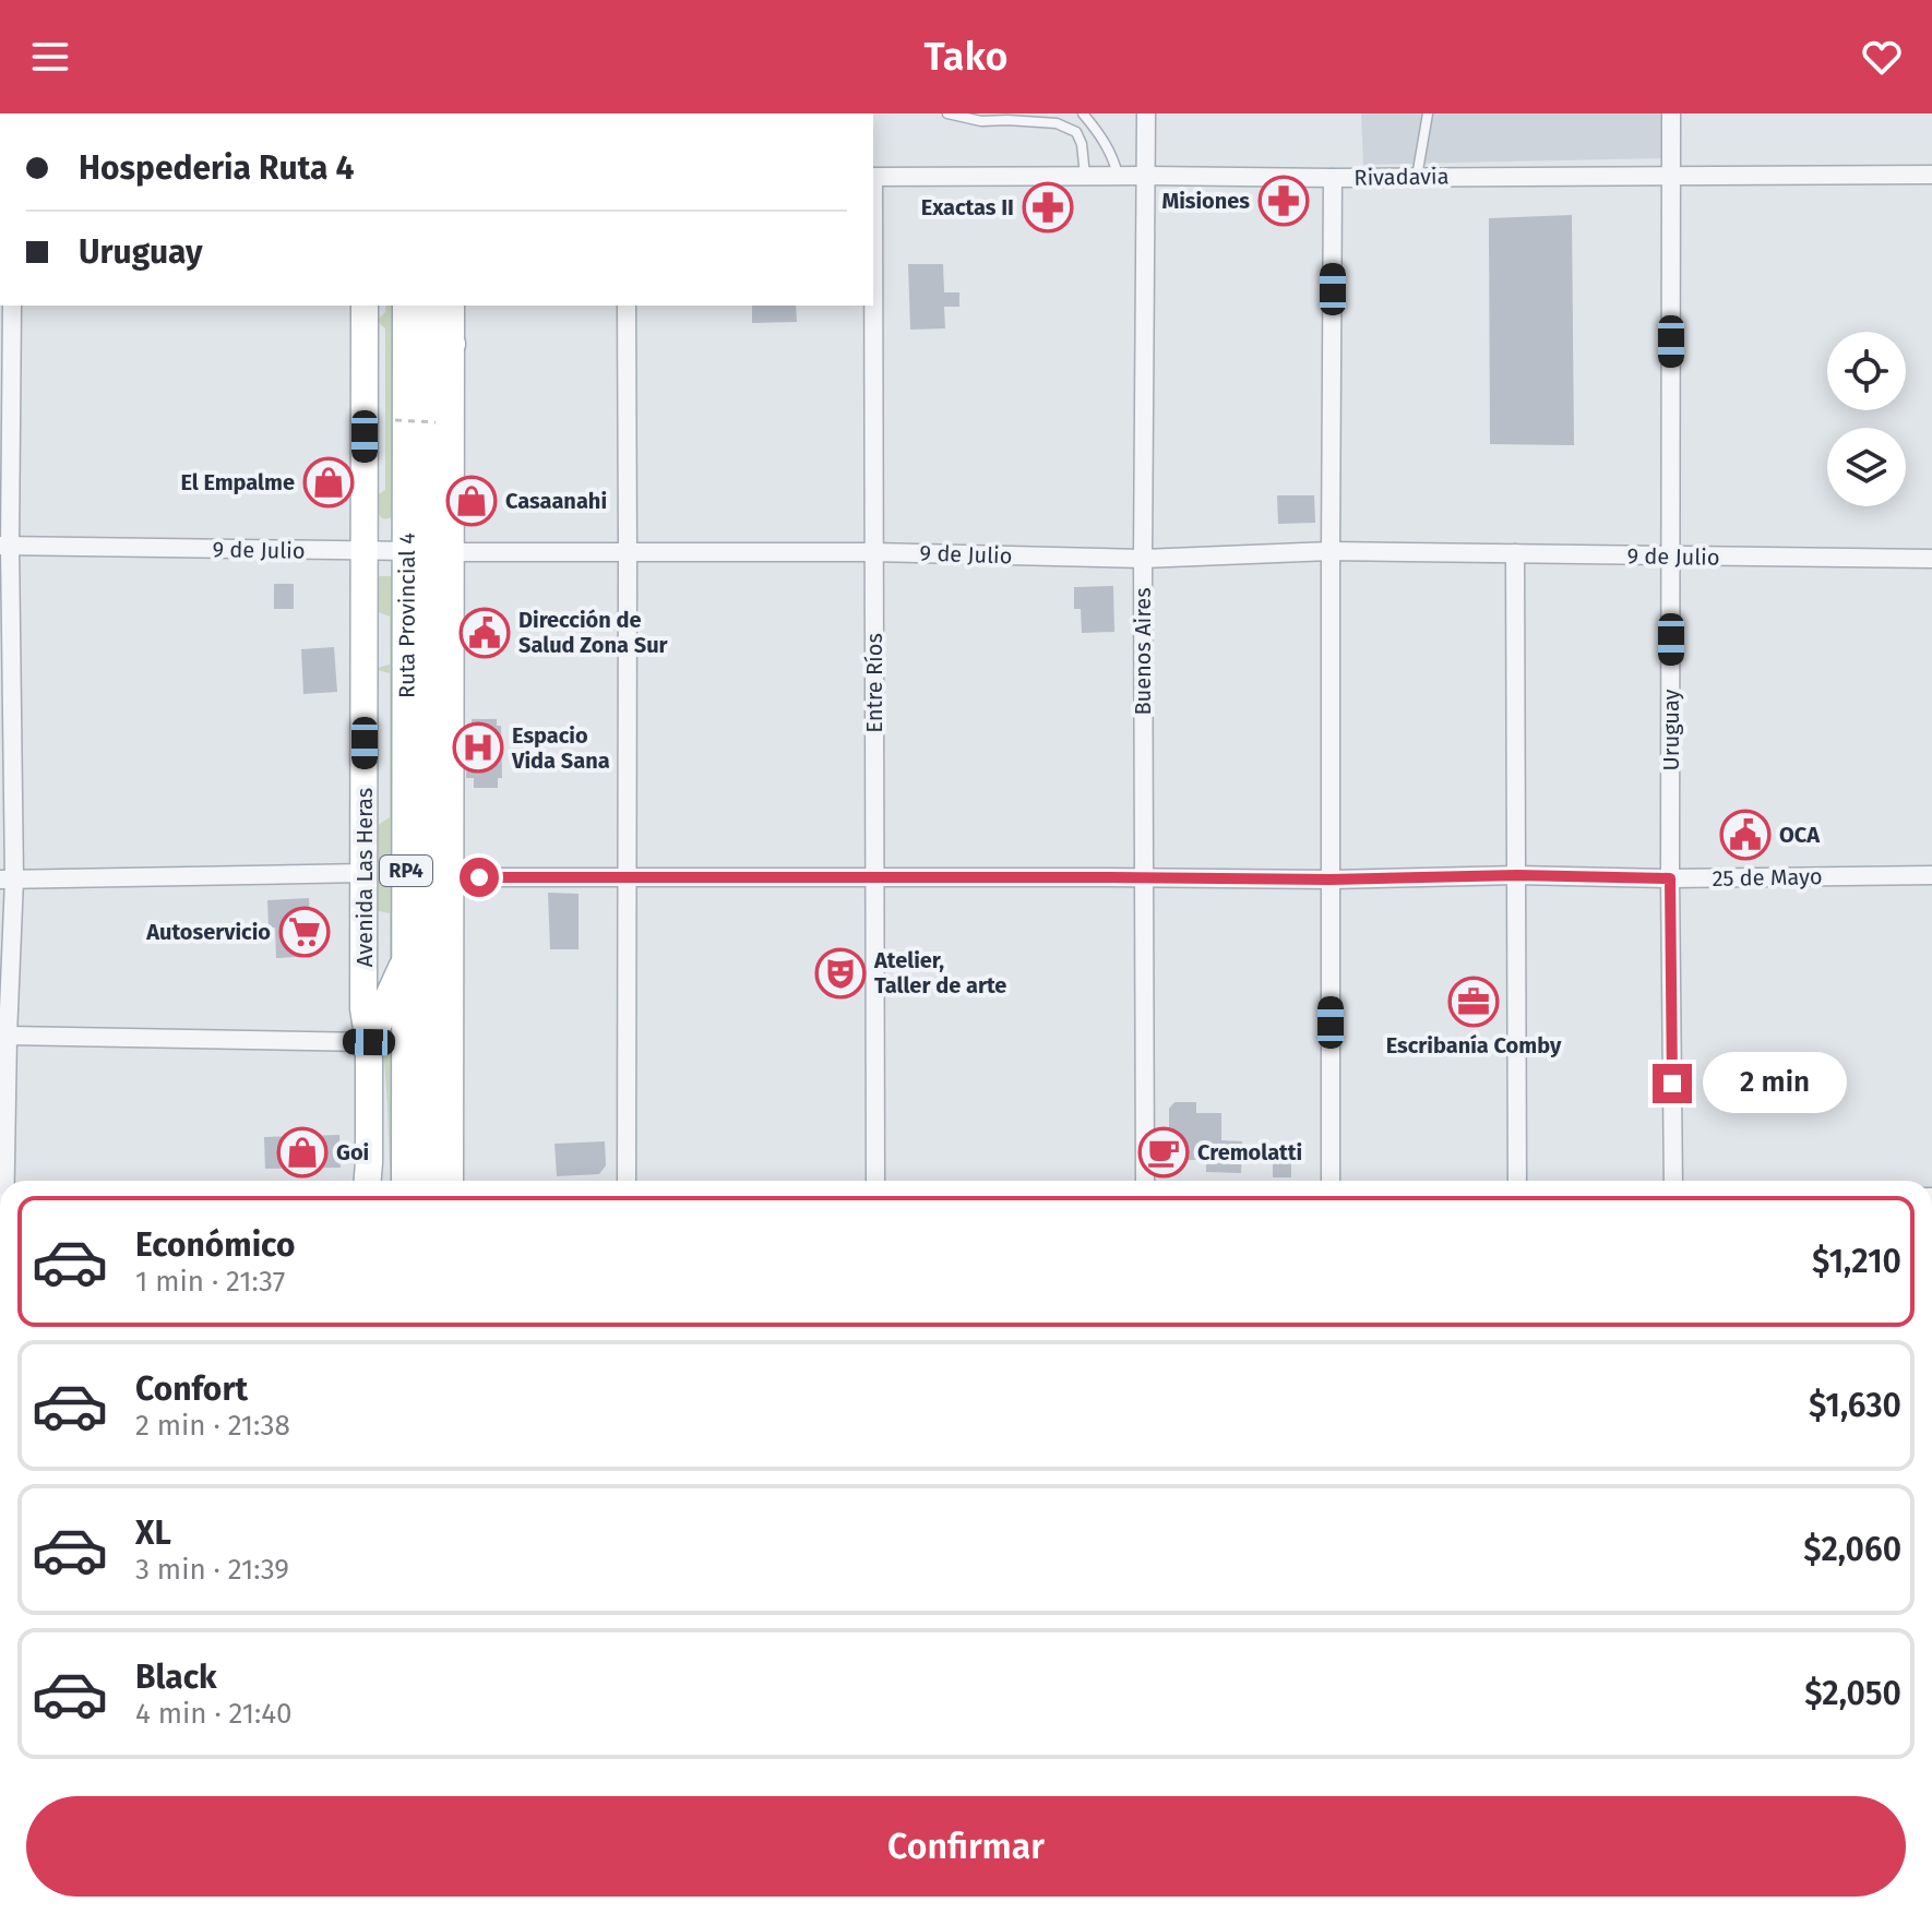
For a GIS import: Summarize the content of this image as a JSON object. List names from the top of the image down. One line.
{"streets":{"main road":["Ruta Provincial 4","RP4","Avenida Las Heras"],"street":["Rivadavia","9 de Julio","Buenos Aires","Entre Ríos","Uruguay","25 de Mayo"]},"crossings":[["Rivadavia","Buenos Aires"],["Rivadavia","Uruguay"],["9 de Julio","Ruta Provincial 4"],["9 de Julio","Buenos Aires"],["9 de Julio","Entre Ríos"],["9 de Julio","Uruguay"],["9 de Julio","Avenida Las Heras"],["Buenos Aires","25 de Mayo"],["Entre Ríos","25 de Mayo"],["Uruguay","25 de Mayo"]],"places":{"pharmacy":["Misiones","Exactas II"],"shop":["El Empalme","Casaanahi","Goi"],"public building":["Dirección de Salud Zona Sur","OCA"],"hospital":["Espacio Vida Sana"],"supermarket":["Autoservicio"],"theatre":["Atelier, Taller de arte"],"office":["Escribanía Comby"],"cafe":["Cremolatti"]},"page":{"header":"Tako","banner":["Hospederia Ruta 4","Uruguay"],"bubble":"2 min","list":[{"name":"Económico","note":"1 min · 21:37","value":"$1,210"},{"name":"Confort","note":"2 min · 21:38","value":"$1,630"},{"name":"XL","note":"3 min · 21:39","value":"$2,060"},{"name":"Black","note":"4 min · 21:40","value":"$2,050"}],"buttons":"Confirmar"}}
